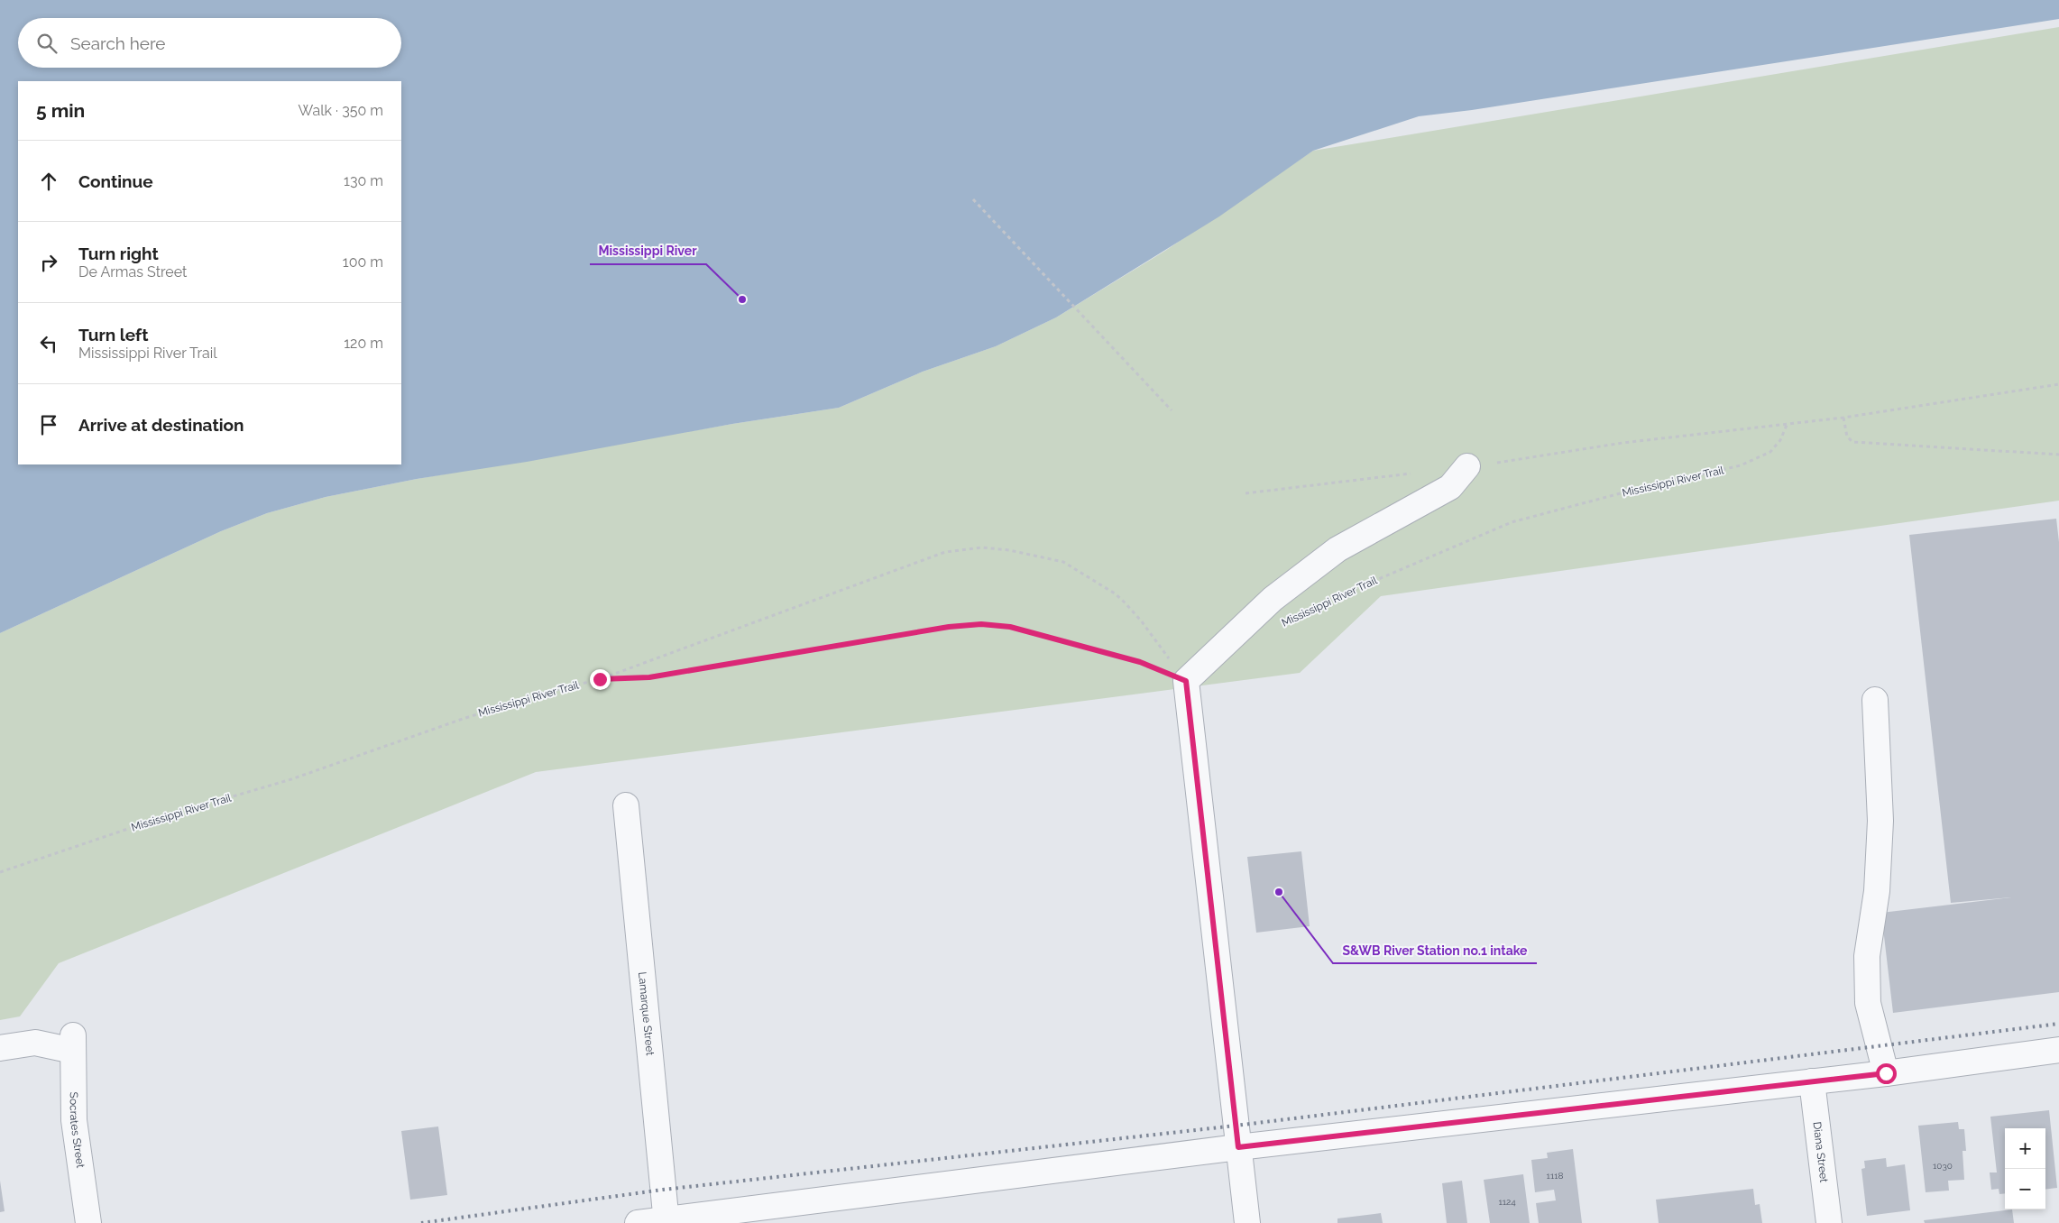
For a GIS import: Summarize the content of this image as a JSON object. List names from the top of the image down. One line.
{"streets":{"street":["Lamarque Street","Socrates Street","Diana Street"],"path":["Mississippi River Trail"]},"places":["Mississippi River","S&WB River Station no.1 intake"],"house_numbers":["1030","1118","1124"],"page":{"search":"Search here","heading":["5 min","Walk · 350 m"],"list":[["Continue","130 m"],["Turn right","De Armas Street","100 m"],["Turn left","Mississippi River Trail","120 m"],"Arrive at destination"],"map_buttons":["+","−"]}}
